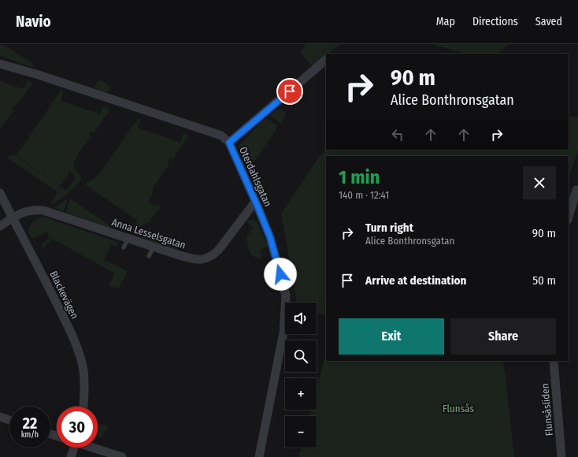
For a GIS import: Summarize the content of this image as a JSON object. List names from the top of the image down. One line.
{"streets":{"street":["Oterdahlsgatan","Anna Lesselsgatan","Blackevägen","Flunsåsliden"]},"crossings":[["Oterdahlsgatan","Anna Lesselsgatan"],["Anna Lesselsgatan","Blackevägen"]],"parks":["Flunsås"],"page":{"header":"Navio","nav":["Map","Directions","Saved"],"turn":["90 m","Alice Bonthronsgatan"],"heading":["1 min","140 m · 12:41"],"list":[{"name":"Turn right","note":"Alice Bonthronsgatan","value":"90 m"},{"name":"Arrive at destination","value":"50 m"}],"map_buttons":["+","−"],"buttons":["Exit","Share"],"speed":"22 km/h","limit":"30"}}
